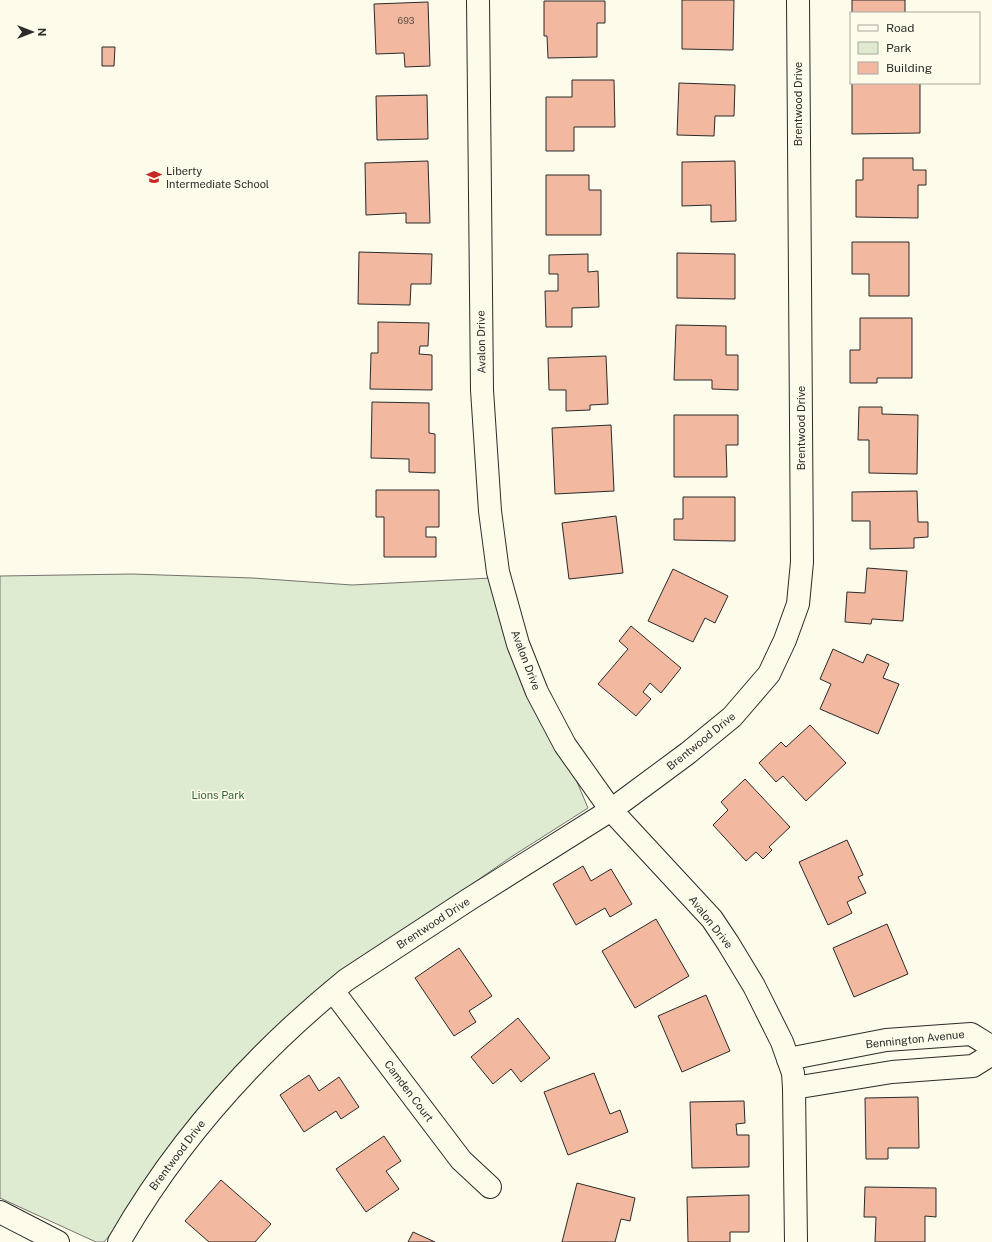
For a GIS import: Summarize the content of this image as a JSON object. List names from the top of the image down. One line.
{"streets":{"street":["Brentwood Drive","Avalon Drive","Bennington Avenue","Camden Court"]},"crossings":[["Brentwood Drive","Avalon Drive"],["Brentwood Drive","Camden Court"],["Avalon Drive","Bennington Avenue"]],"parks":["Lions Park"],"places":{"school or university":["Liberty Intermediate School"]},"house_numbers":["693"],"legend":["Road","Park","Building"],"north":"right"}
